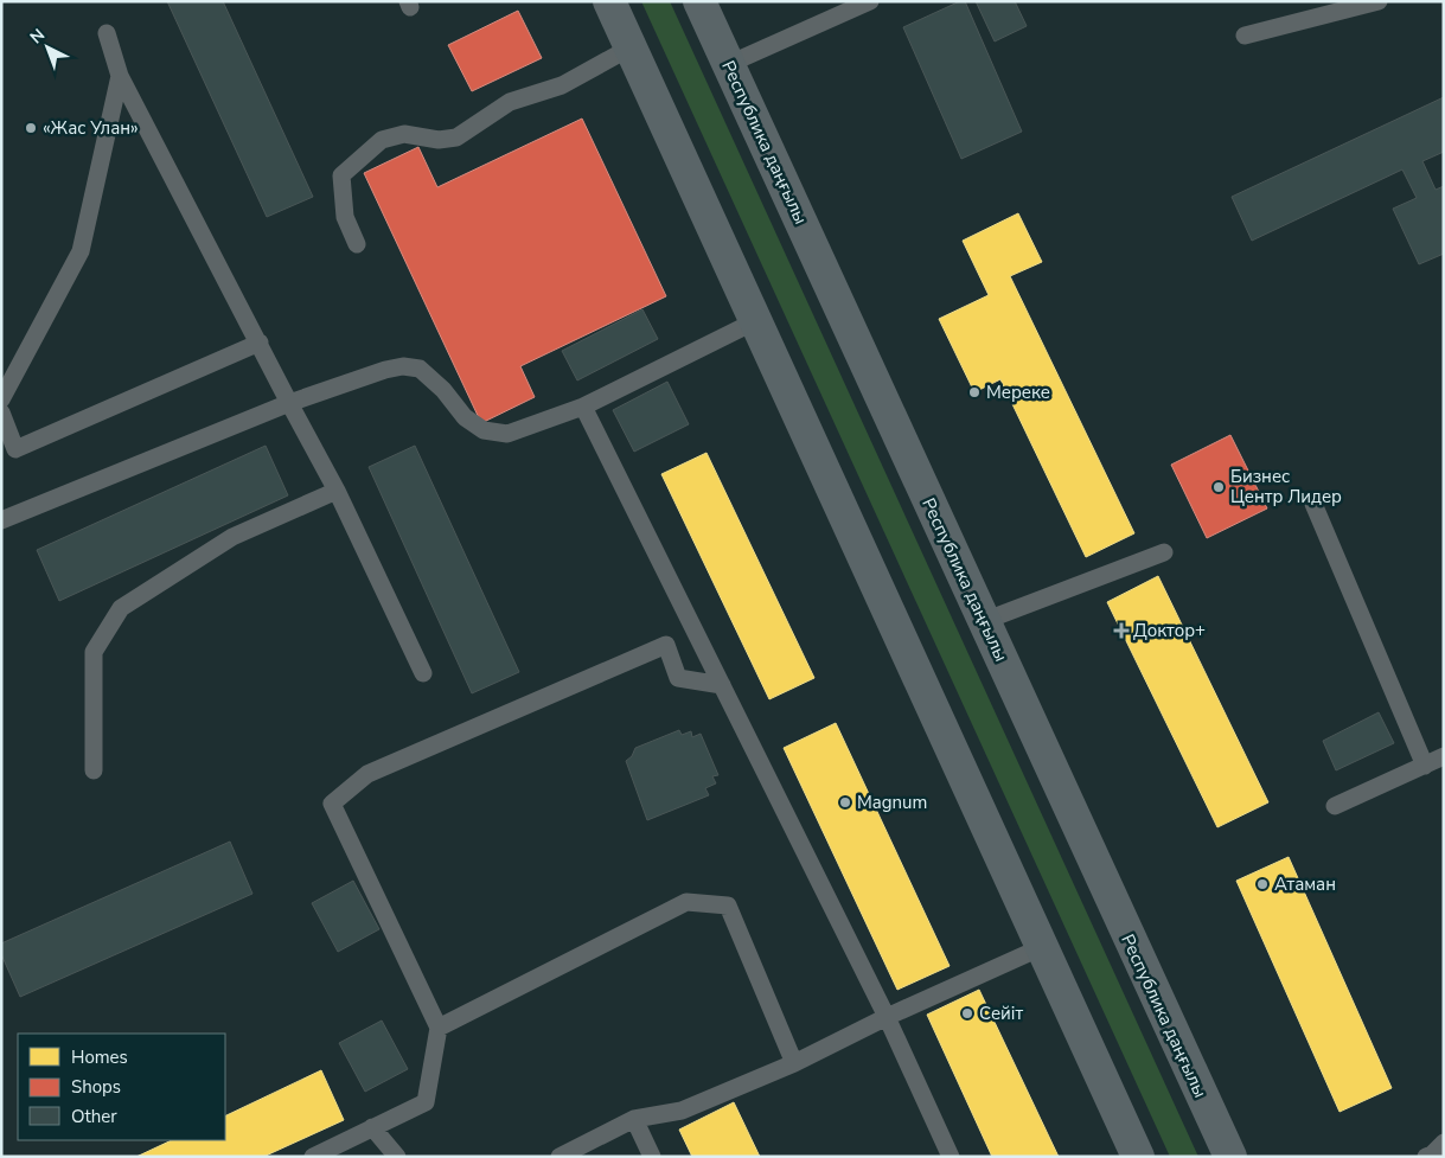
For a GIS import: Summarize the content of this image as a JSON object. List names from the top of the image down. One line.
{"streets":{"main road":["Республика даңғылы"]},"places":{"other":["«Жас Улан»","Мереке","Бизнес Центр Лидер","Magnum","Атаман","Сейіт"],"health":["Доктор+"]},"legend":["Homes","Shops","Other"],"north":"top left"}
